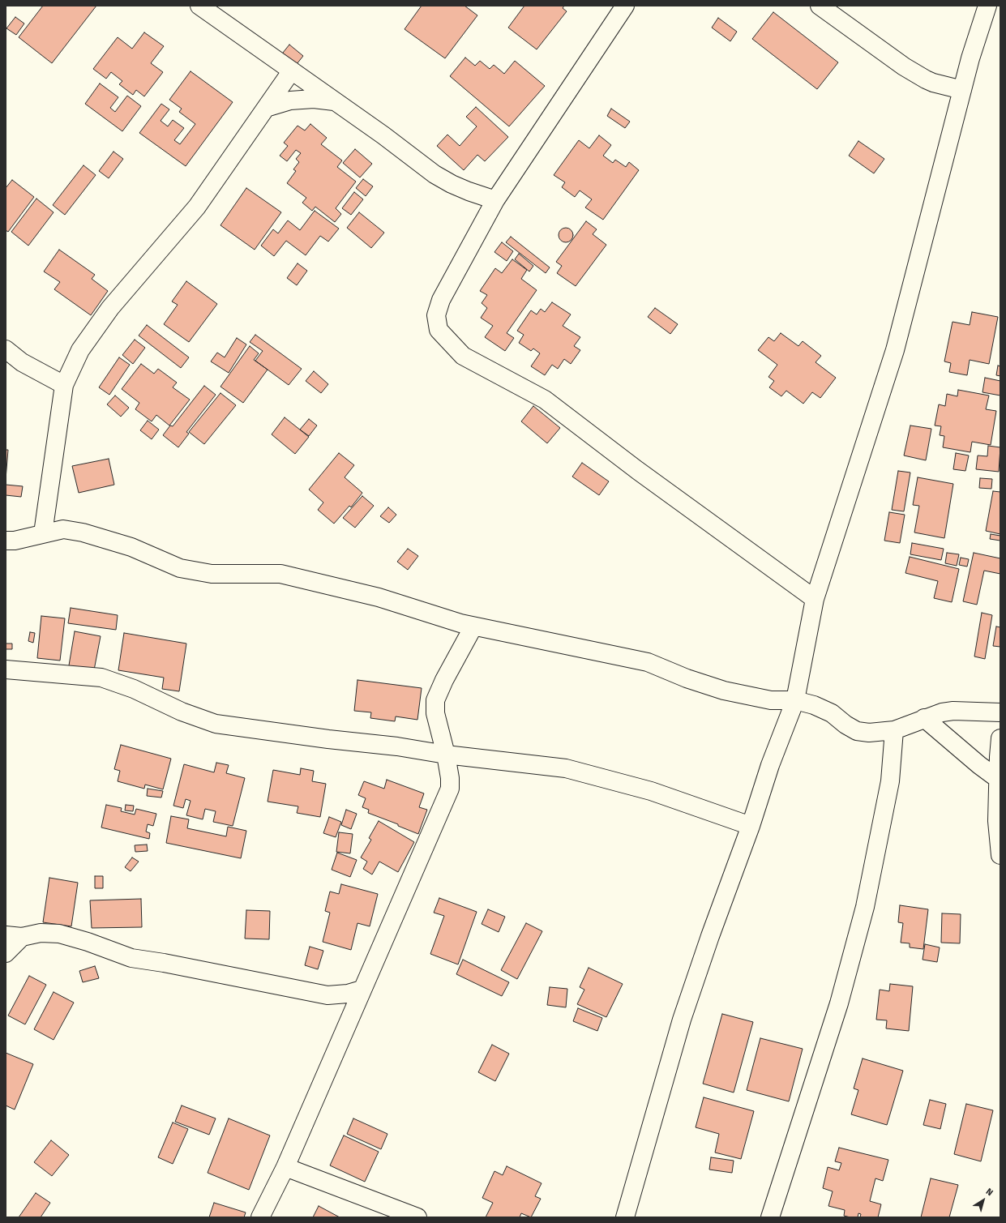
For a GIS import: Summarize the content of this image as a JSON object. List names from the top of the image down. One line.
{"north":"top right"}
